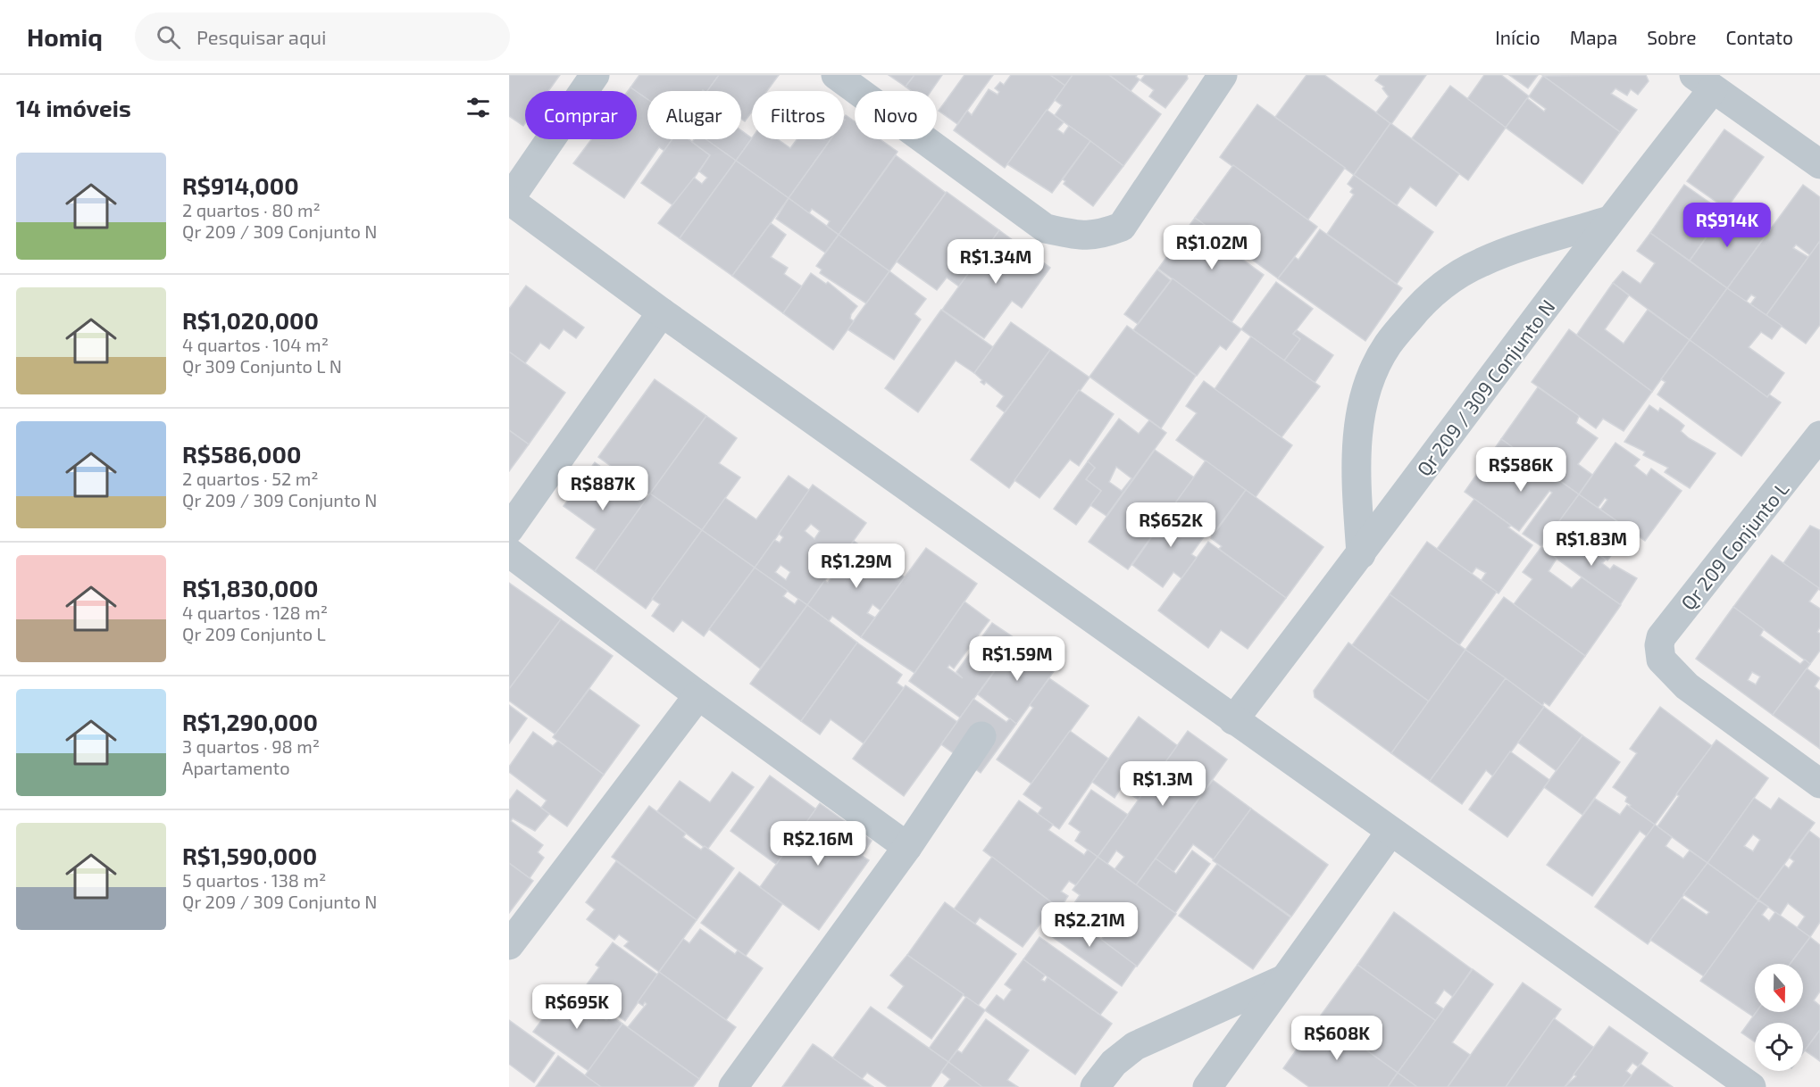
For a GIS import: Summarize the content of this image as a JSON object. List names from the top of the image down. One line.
{"streets":{"street":["Qr 209 / 309 Conjunto N","Qr 209 Conjunto L"]},"north":"bottom","page":{"header":"Homiq","search":"Pesquisar aqui","nav":["Início","Mapa","Sobre","Contato"],"heading":"14 imóveis","chip":["Comprar","Alugar","Filtros","Novo"],"list":[{"name":"R$914,000","note":"2 quartos · 80 m² · Qr 209 / 309 Conjunto N"},{"name":"R$1,020,000","note":"4 quartos · 104 m² · Qr 309 Conjunto L N"},{"name":"R$586,000","note":"2 quartos · 52 m² · Qr 209 / 309 Conjunto N"},{"name":"R$1,830,000","note":"4 quartos · 128 m² · Qr 209 Conjunto L"},{"name":"R$1,290,000","note":"3 quartos · 98 m² · Apartamento"},{"name":"R$1,590,000","note":"5 quartos · 138 m² · Qr 209 / 309 Conjunto N"}],"price":["R$914K","R$1.02M","R$1.34M","R$586K","R$887K","R$652K","R$1.83M","R$1.29M","R$1.59M","R$1.3M","R$2.16M","R$2.21M","R$695K","R$608K"]}}
